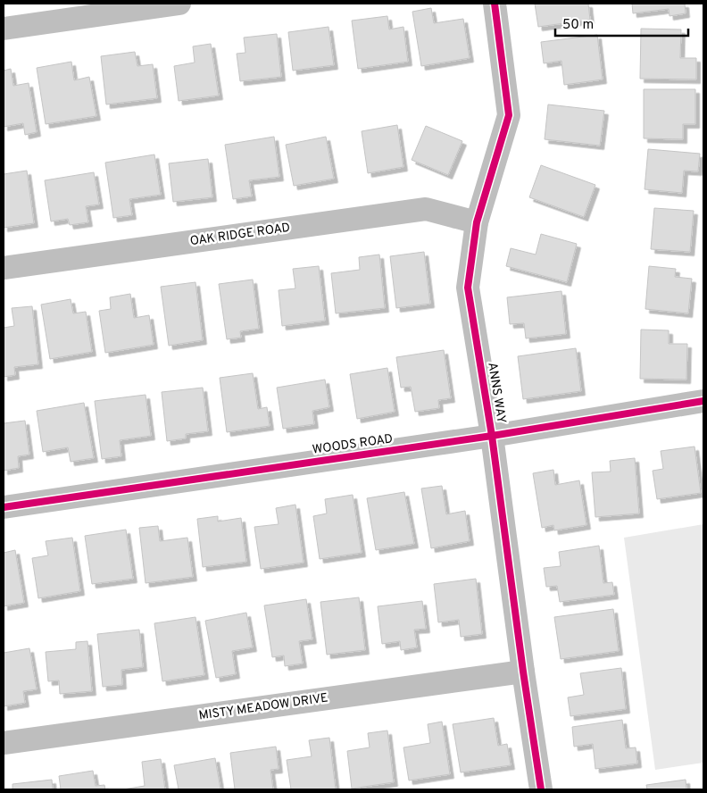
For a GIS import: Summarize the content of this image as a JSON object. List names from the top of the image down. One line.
{"streets":{"street":["OAK RIDGE ROAD","ANNS WAY","WOODS ROAD","MISTY MEADOW DRIVE"]},"crossings":[["OAK RIDGE ROAD","ANNS WAY"],["ANNS WAY","WOODS ROAD"],["ANNS WAY","MISTY MEADOW DRIVE"]],"scale_bar":"50 m"}
